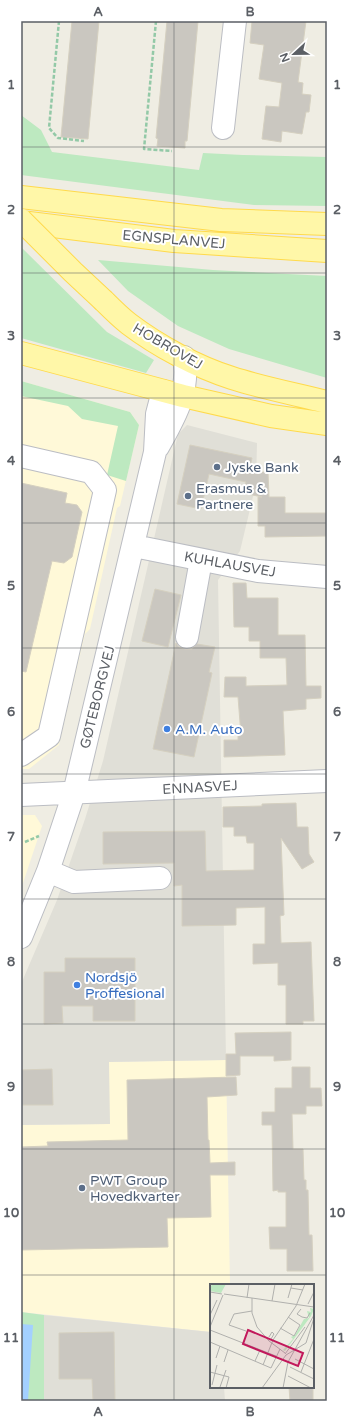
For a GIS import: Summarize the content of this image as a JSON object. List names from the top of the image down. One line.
{"streets":{"main road":["EGNSPLANVEJ","HOBROVEJ"],"street":["KUHLAUSVEJ","GØTEBORGVEJ","ENNASVEJ"]},"crossings":[["EGNSPLANVEJ","HOBROVEJ"],["HOBROVEJ","GØTEBORGVEJ"],["KUHLAUSVEJ","GØTEBORGVEJ"],["GØTEBORGVEJ","ENNASVEJ"]],"places":["Jyske Bank","Erasmus & Partnere","A.M. Auto","Nordsjö Proffesional","PWT Group Hovedkvarter"],"north":"left","grid":{"columns":["A","B"],"rows":["1","2","3","4","5","6","7","8","9","10","11"]}}
